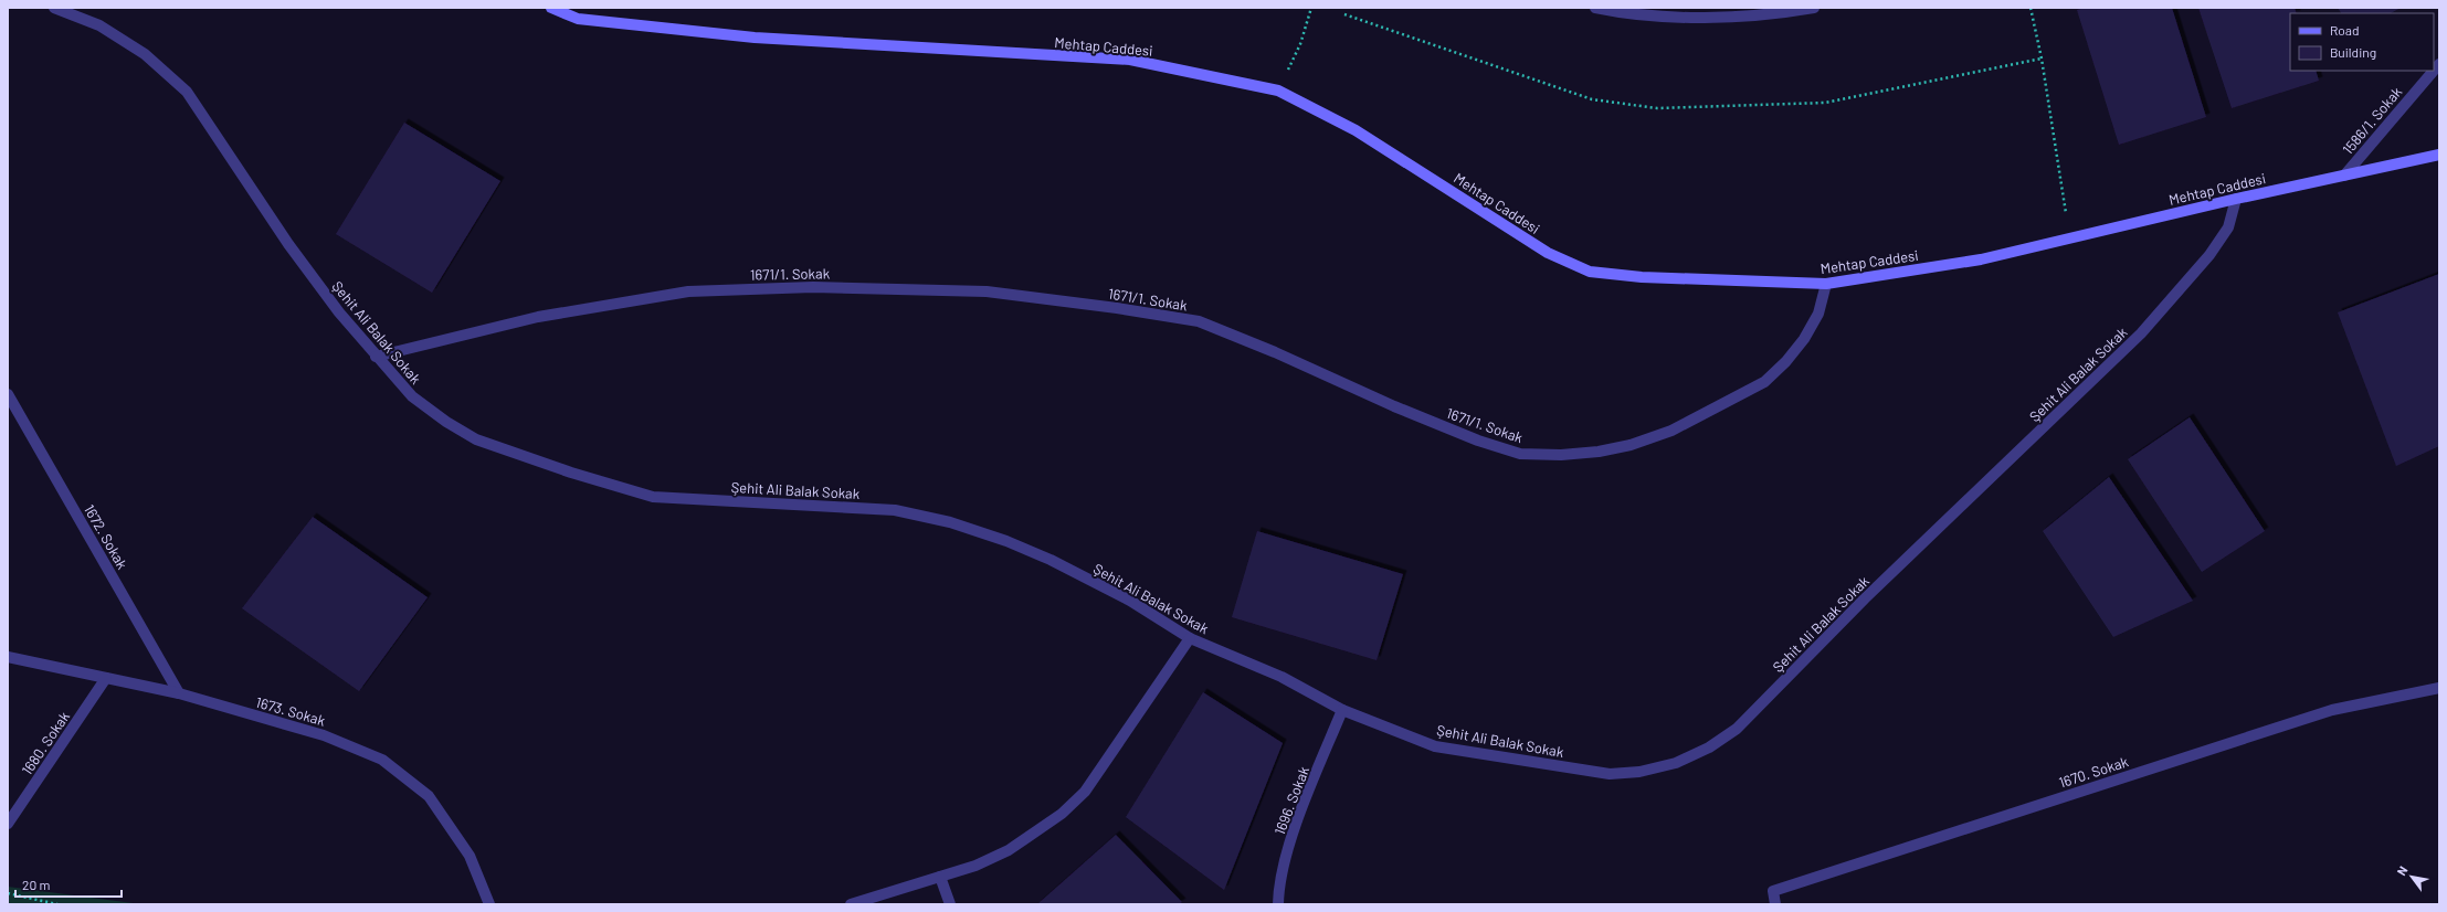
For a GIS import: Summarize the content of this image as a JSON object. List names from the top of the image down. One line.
{"streets":{"main road":["Mehtap Caddesi"],"street":["1586/1. Sokak","1671/1. Sokak","Şehit Ali Balak Sokak","1672. Sokak","1673. Sokak","1680. Sokak","1670. Sokak","1696. Sokak"]},"crossings":[["Mehtap Caddesi","1586/1. Sokak"],["Mehtap Caddesi","1671/1. Sokak"],["Mehtap Caddesi","Şehit Ali Balak Sokak"],["1671/1. Sokak","Şehit Ali Balak Sokak"],["Şehit Ali Balak Sokak","1696. Sokak"],["1672. Sokak","1673. Sokak"],["1673. Sokak","1680. Sokak"]],"legend":["Road","Building"],"scale_bar":"20 m","north":"top left"}
